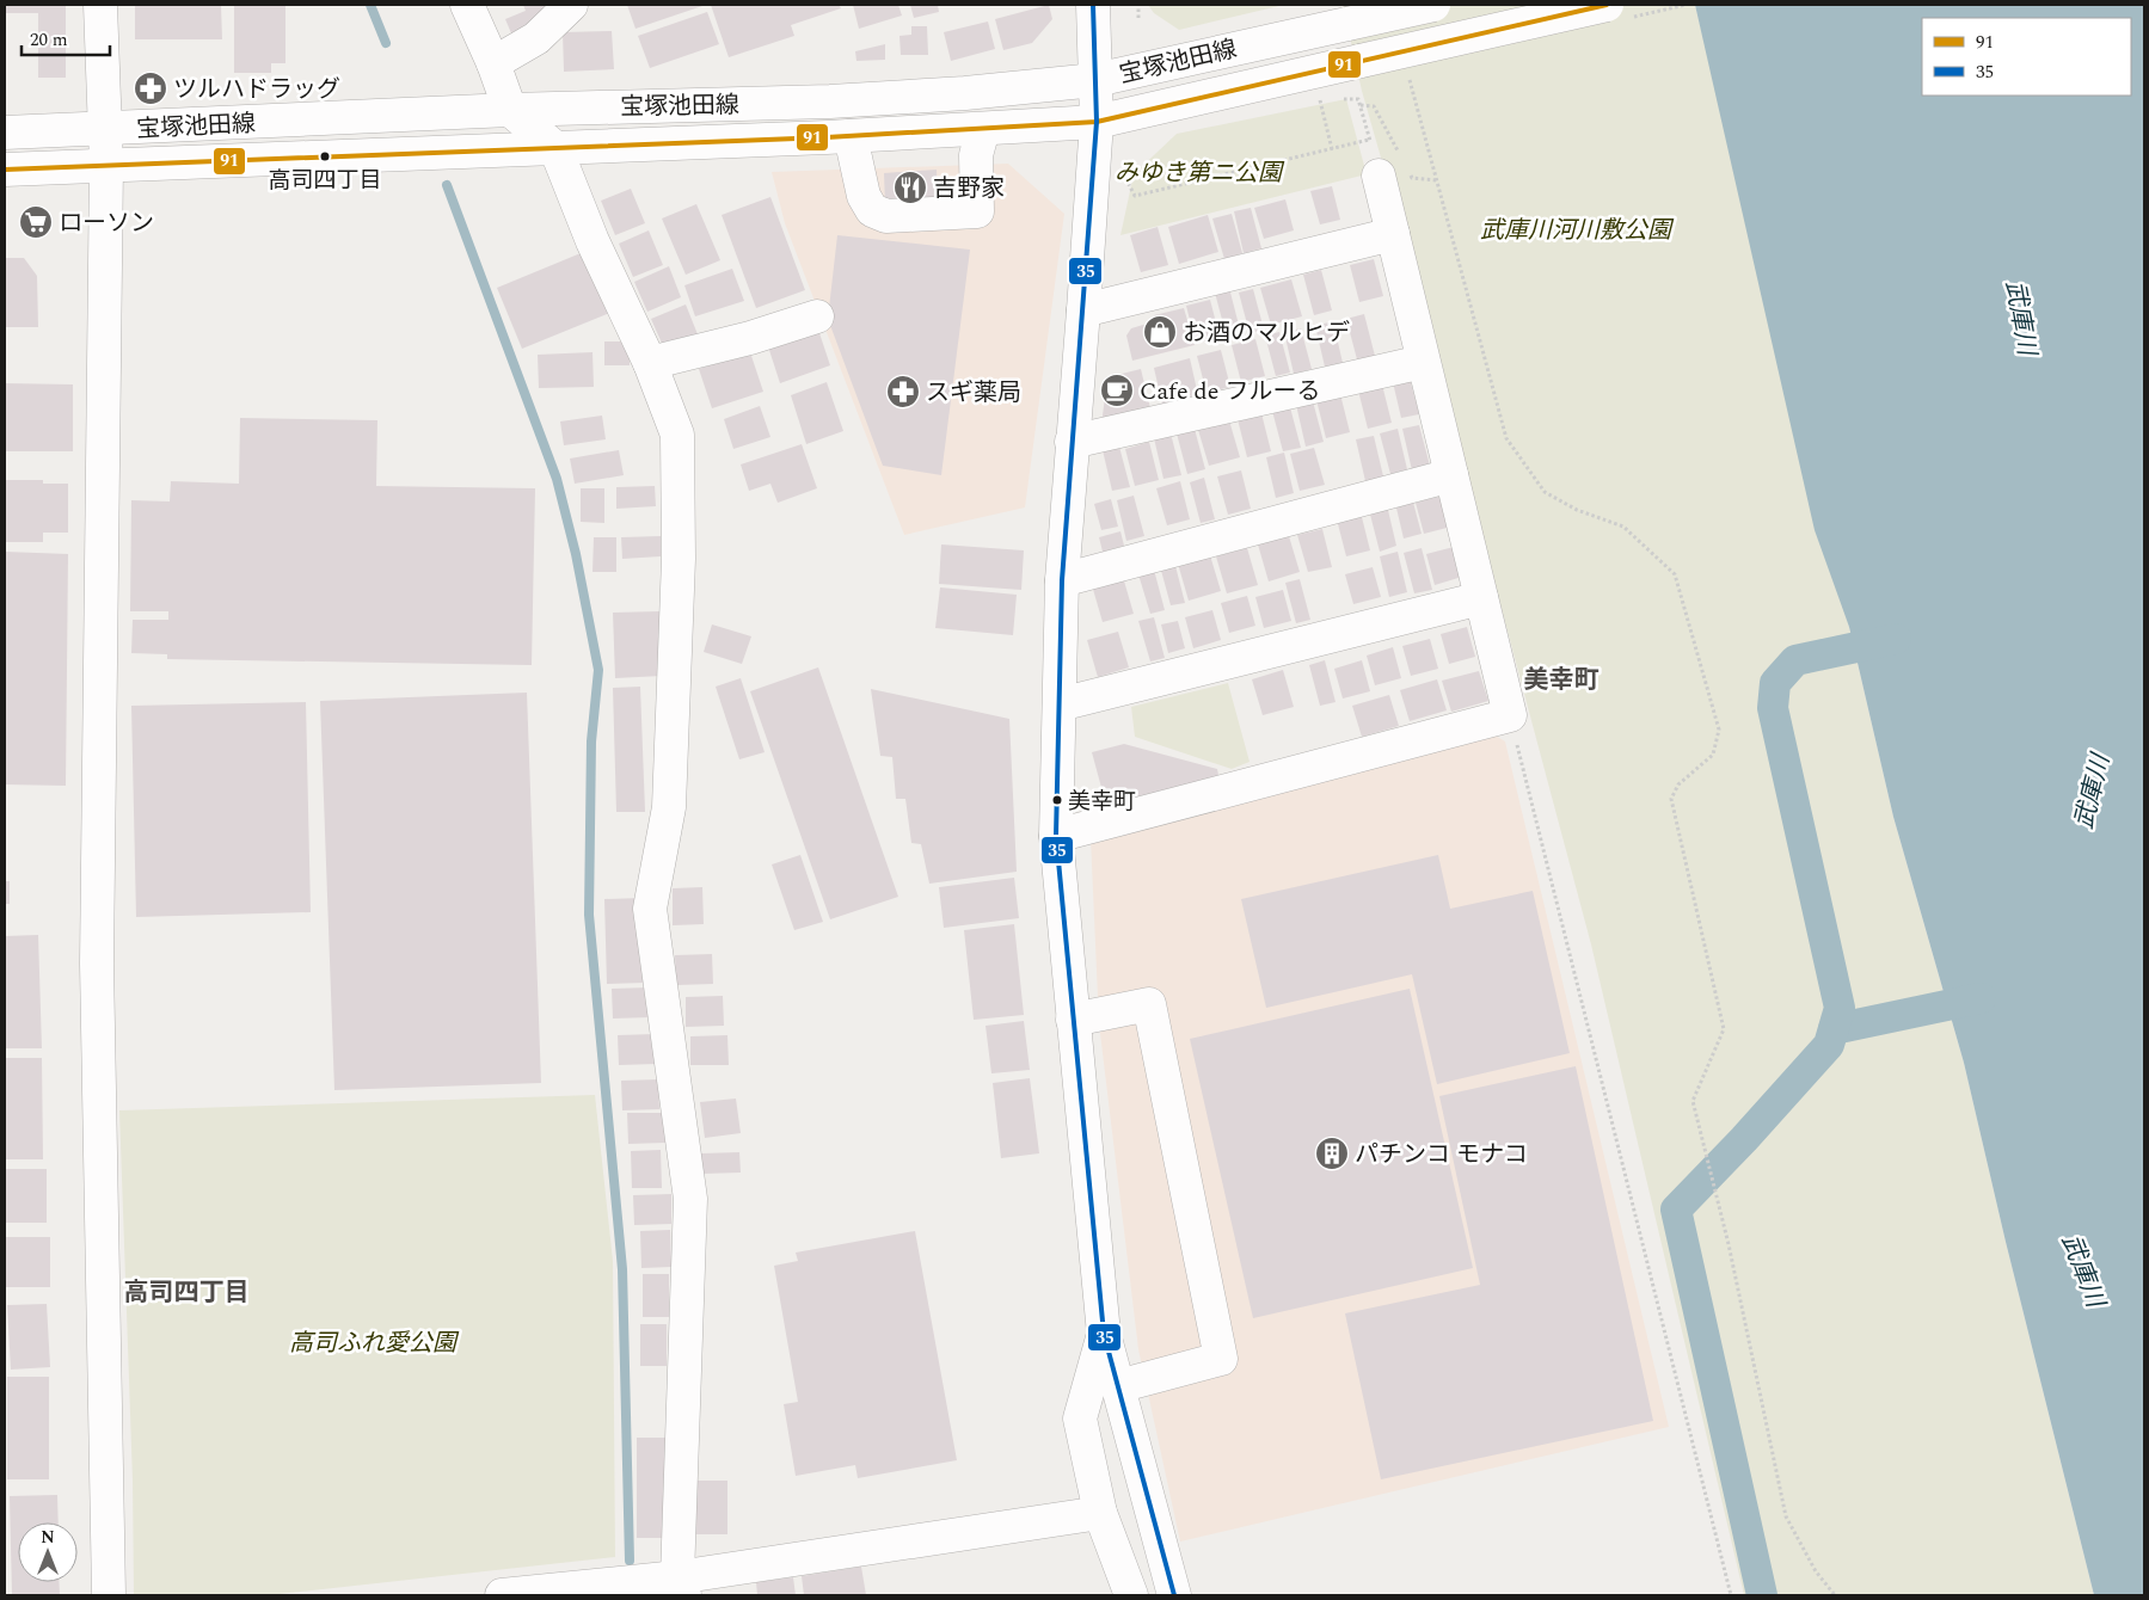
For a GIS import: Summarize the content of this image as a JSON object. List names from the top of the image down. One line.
{"streets":{"street":["宝塚池田線"]},"districts":["美幸町","高司四丁目"],"water":["武庫川"],"parks":["みゆき第ニ公園","武庫川河川敷公園","高司ふれ愛公園"],"places":{"pharmacy":["ツルハドラッグ","スギ薬局"],"other":["高司四丁目","美幸町"],"restaurant":["吉野家"],"supermarket":["ローソン"],"shop":["お酒のマルヒデ"],"cafe":["Cafe de フルーる"],"building":["パチンコ モナコ"]},"lines":["transit line 91","transit line 35"],"legend":["91","35"],"scale_bar":"20 m","north":"top"}
